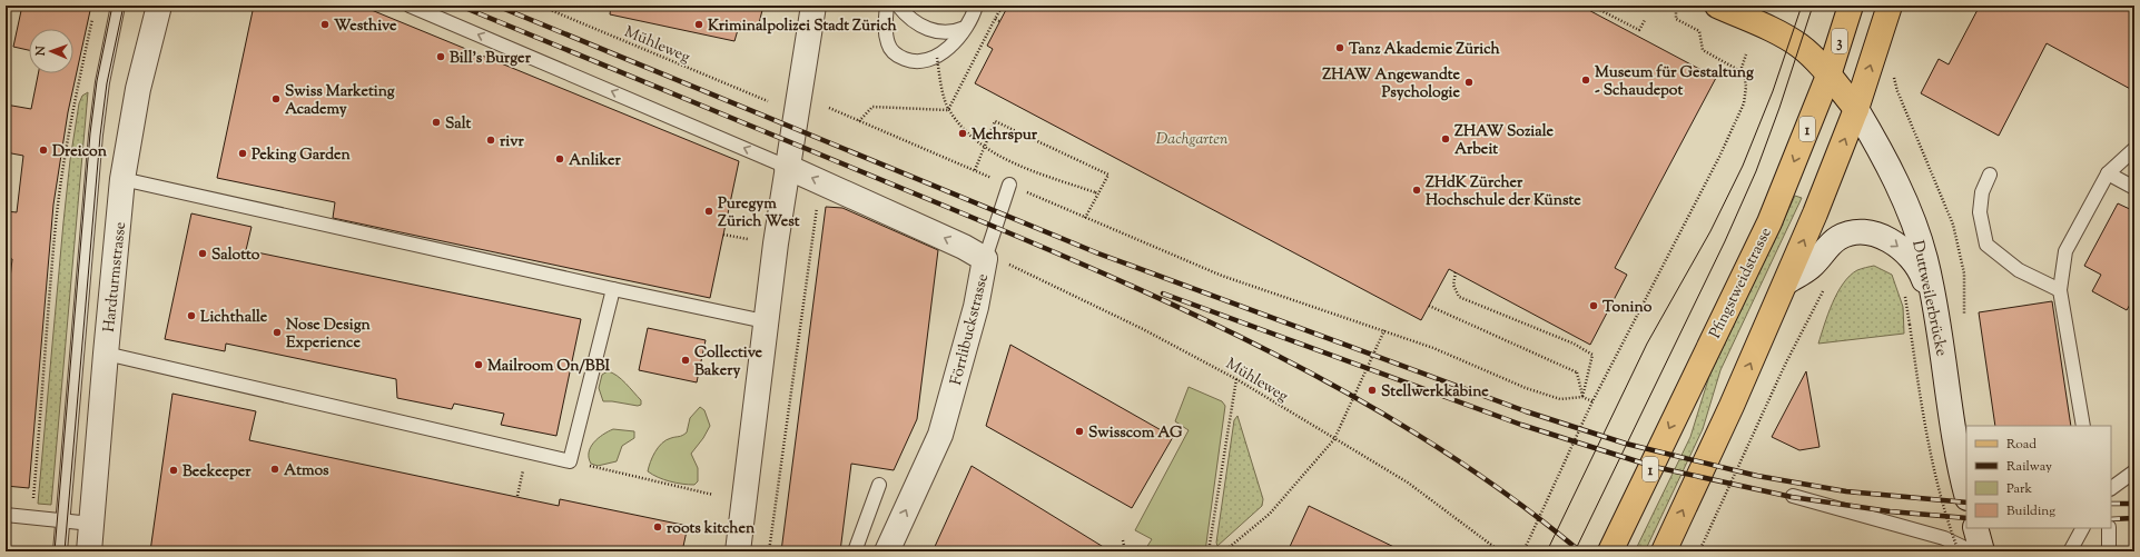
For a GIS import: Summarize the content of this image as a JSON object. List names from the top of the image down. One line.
{"streets":{"main road":["3","1","Pfingstweidstrasse"],"street":["Hardturmstrasse","Duttweilerbrücke","Förrlibuckstrasse"],"path":["Mühleweg"]},"crossings":[["Mühleweg","Förrlibuckstrasse"]],"parks":["Dachgarten"],"places":["Westhive","Kriminalpolizei Stadt Zürich","Tanz Akademie Zürich","Bill's Burger","Museum für Gestaltung - Schaudepot","ZHAW Angewandte Psychologie","Swiss Marketing Academy","Salt","Mehrspur","ZHAW Soziale Arbeit","rivr","Dreicon","Peking Garden","Anliker","ZHdK Zürcher Hochschule der Künste","Puregym Zürich West","Salotto","Tonino","Lichthalle","Nose Design Experience","Collective Bakery","Mailroom On/BBI","Stellwerkkabine","Swisscom AG","Atmos","Beekeeper","roots kitchen"],"legend":["Road","Railway","Park","Building"],"north":"left"}
